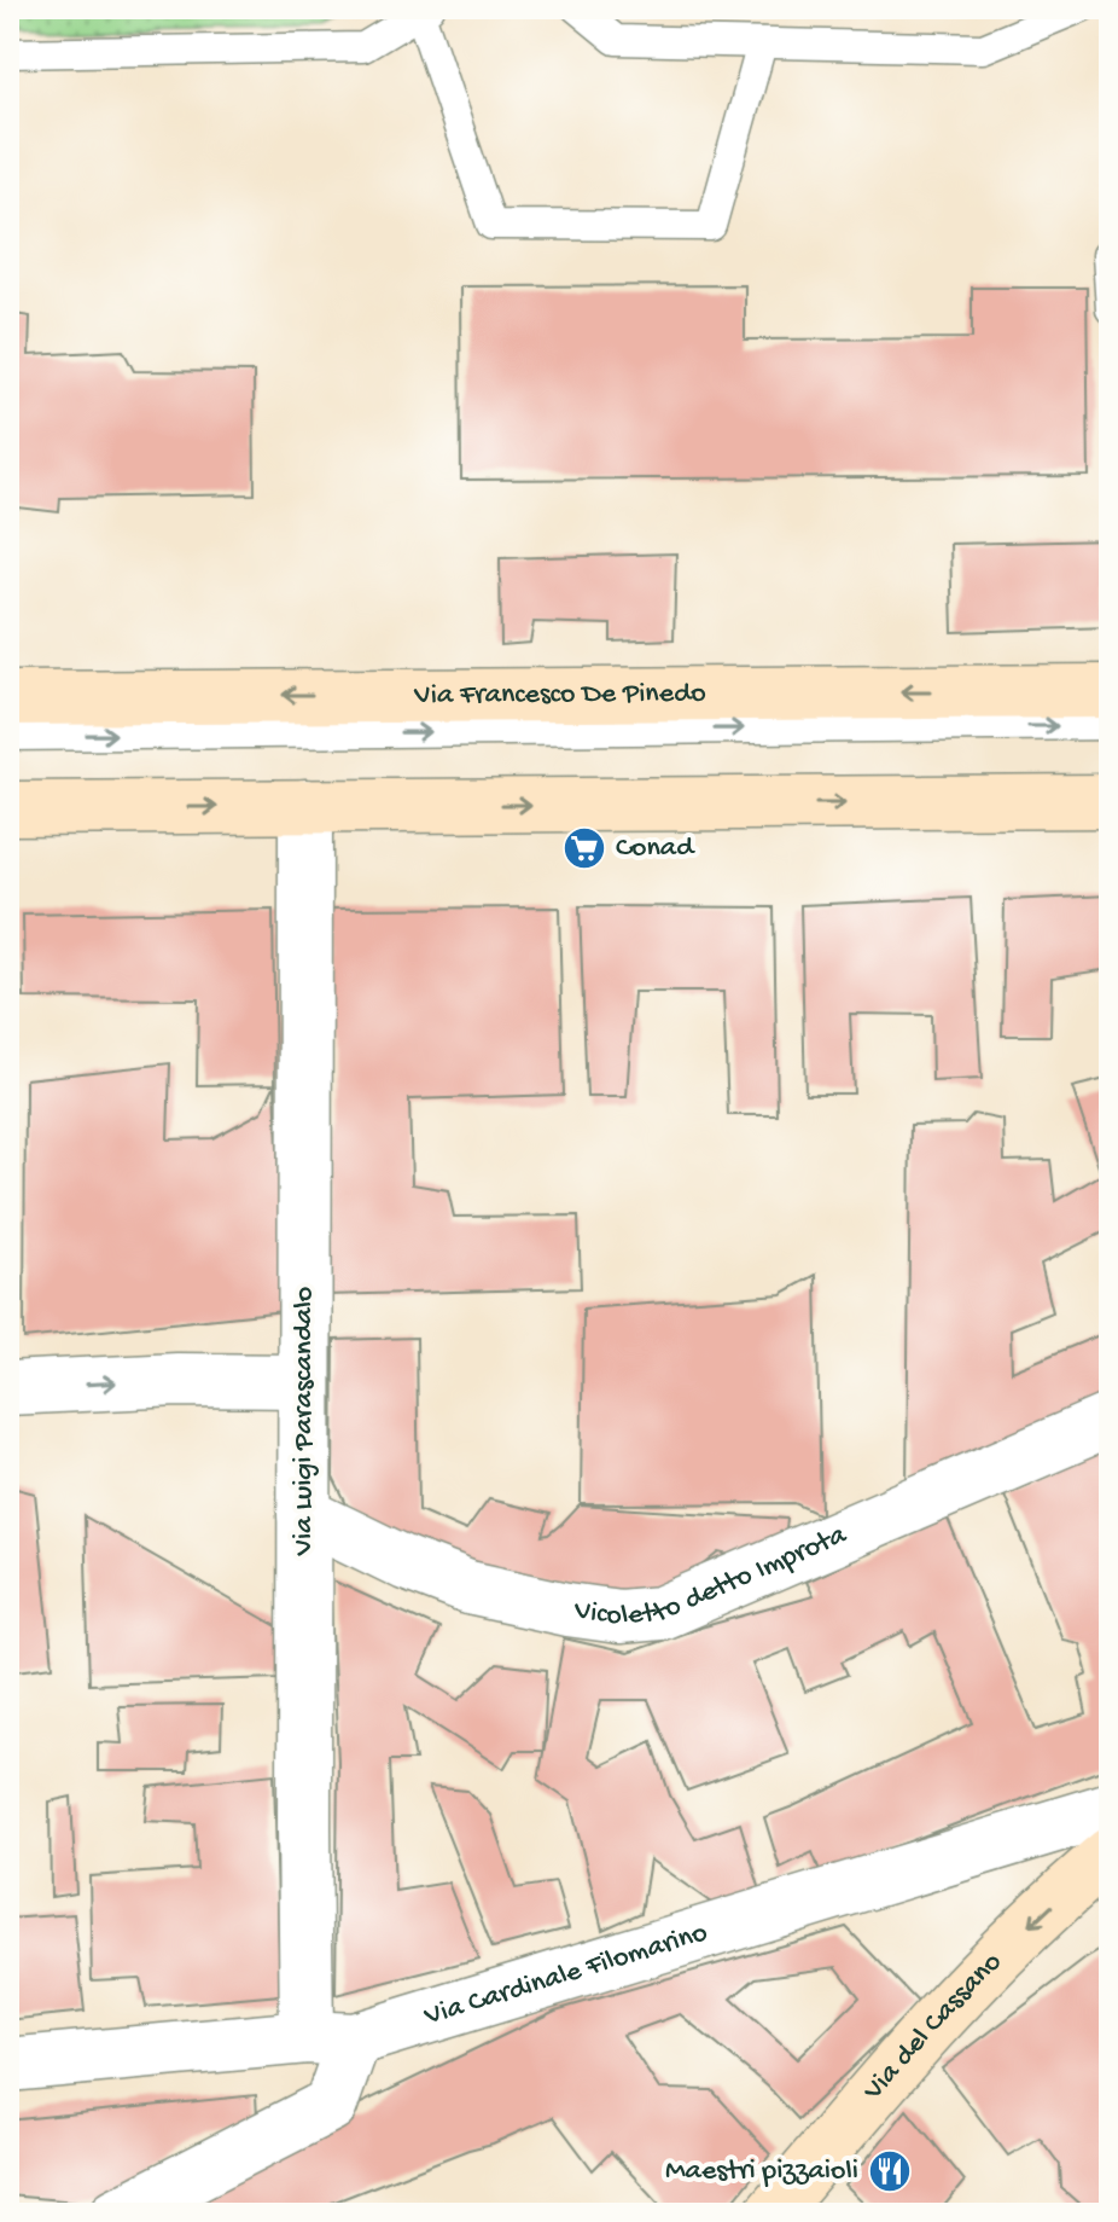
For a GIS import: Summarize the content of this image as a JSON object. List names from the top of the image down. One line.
{"streets":{"main road":["Via Francesco De Pinedo","Via del Cassano"],"street":["Via Luigi Parascandalo","Vicoletto detto Improta","Via Cardinale Filomarino"]},"crossings":[["Via Luigi Parascandalo","Vicoletto detto Improta"],["Via Luigi Parascandalo","Via Cardinale Filomarino"]],"one_way":["Via del Cassano"],"places":{"supermarket":["Conad"],"restaurant":["Maestri pizzaioli"]}}
